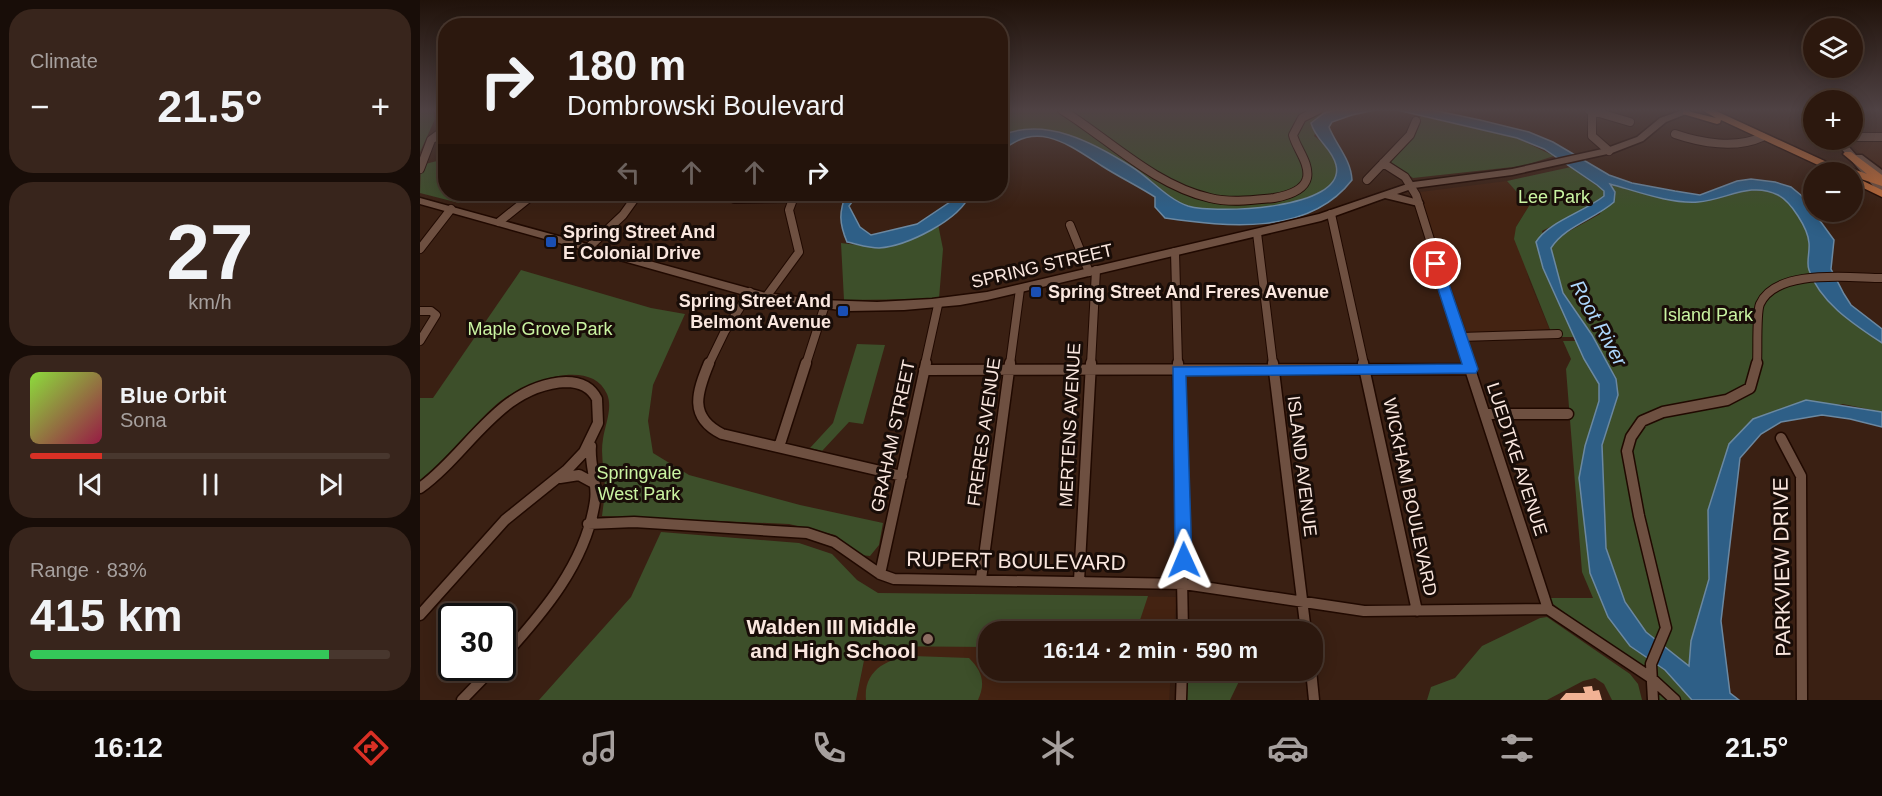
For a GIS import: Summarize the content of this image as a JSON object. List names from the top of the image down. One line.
{"streets":{"main road":["SPRING STREET"],"street":["MERTENS AVENUE","FRERES AVENUE","GRAHAM STREET","LUEDTKE AVENUE","ISLAND AVENUE","WICKHAM BOULEVARD","RUPERT BOULEVARD","PARKVIEW DRIVE"]},"crossings":[["SPRING STREET","MERTENS AVENUE"],["SPRING STREET","FRERES AVENUE"],["SPRING STREET","GRAHAM STREET"],["SPRING STREET","LUEDTKE AVENUE"],["SPRING STREET","ISLAND AVENUE"],["SPRING STREET","WICKHAM BOULEVARD"],["MERTENS AVENUE","RUPERT BOULEVARD"],["FRERES AVENUE","RUPERT BOULEVARD"],["GRAHAM STREET","RUPERT BOULEVARD"],["LUEDTKE AVENUE","RUPERT BOULEVARD"],["ISLAND AVENUE","RUPERT BOULEVARD"],["WICKHAM BOULEVARD","RUPERT BOULEVARD"]],"water":["Root River"],"parks":["Lee Park","Island Park","Maple Grove Park","Springvale West Park"],"places":{"transit":["Spring Street And E Colonial Drive","Spring Street And Freres Avenue","Spring Street And Belmont Avenue"],"other":["Walden III Middle and High School"]},"page":{"tile":["Climate",["27","km/h"],["Range · 83%","415 km"]],"map_buttons":["+","−"],"turn":["180 m","Dombrowski Boulevard"],"heat":["−","21.5°","+"],"song":["Blue Orbit","Sona"],"limit":"30","trip":"16:14 · 2 min · 590 m","tabs":["16:12","21.5°"]}}
